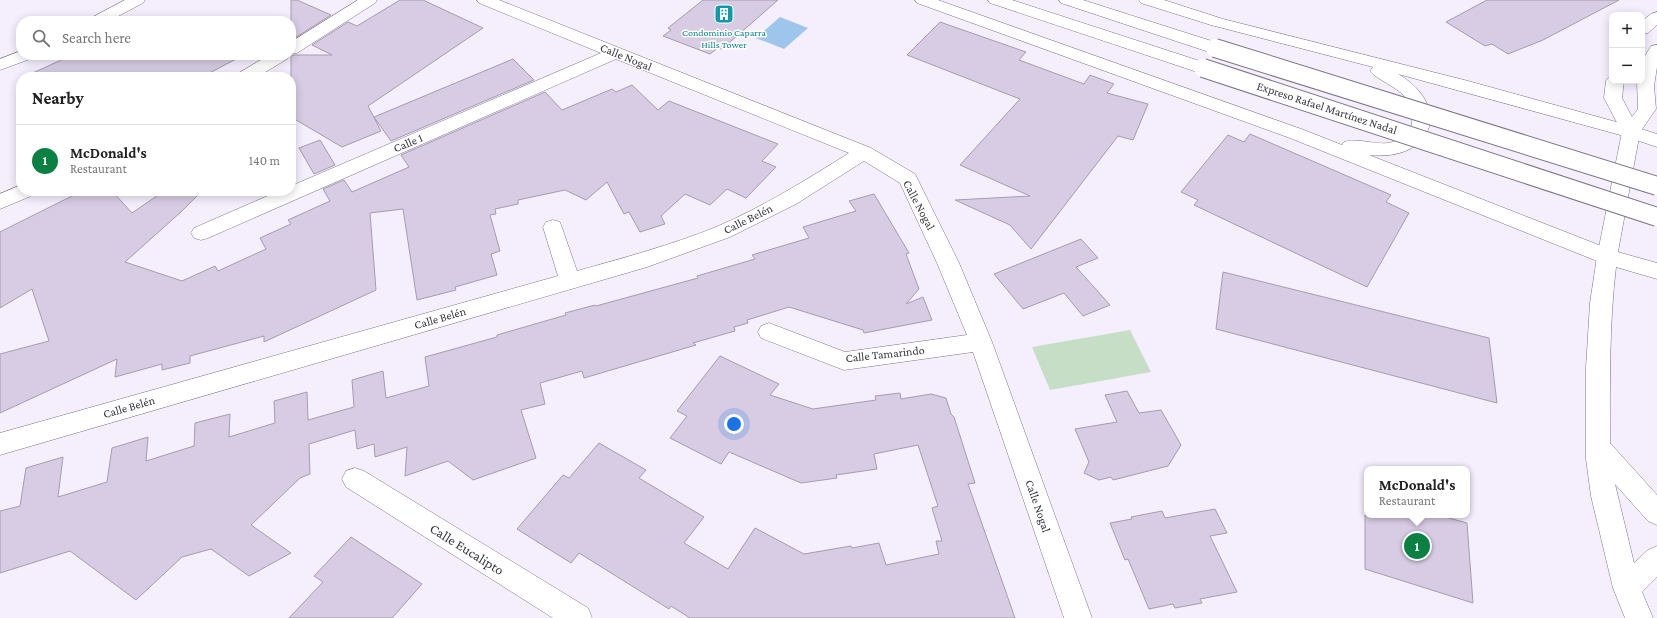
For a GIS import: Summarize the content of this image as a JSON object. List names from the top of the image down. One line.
{"streets":{"main road":["Calle Nogal","Expreso Rafael Martínez Nadal","Calle 1","Calle Belén","Calle Tamarindo","Calle Eucalipto"]},"crossings":[["Calle Nogal","Calle 1"],["Calle Nogal","Calle Belén"],["Calle Nogal","Calle Tamarindo"]],"places":{"building":["Condominio Caparra Hills Tower"]},"page":{"map_buttons":["+","−"],"search":"Search here","heading":"Nearby","list":[{"mark":"1","name":"McDonald's","note":"Restaurant","value":"140 m"}],"popup":["McDonald's","Restaurant"],"pins":"1"}}
